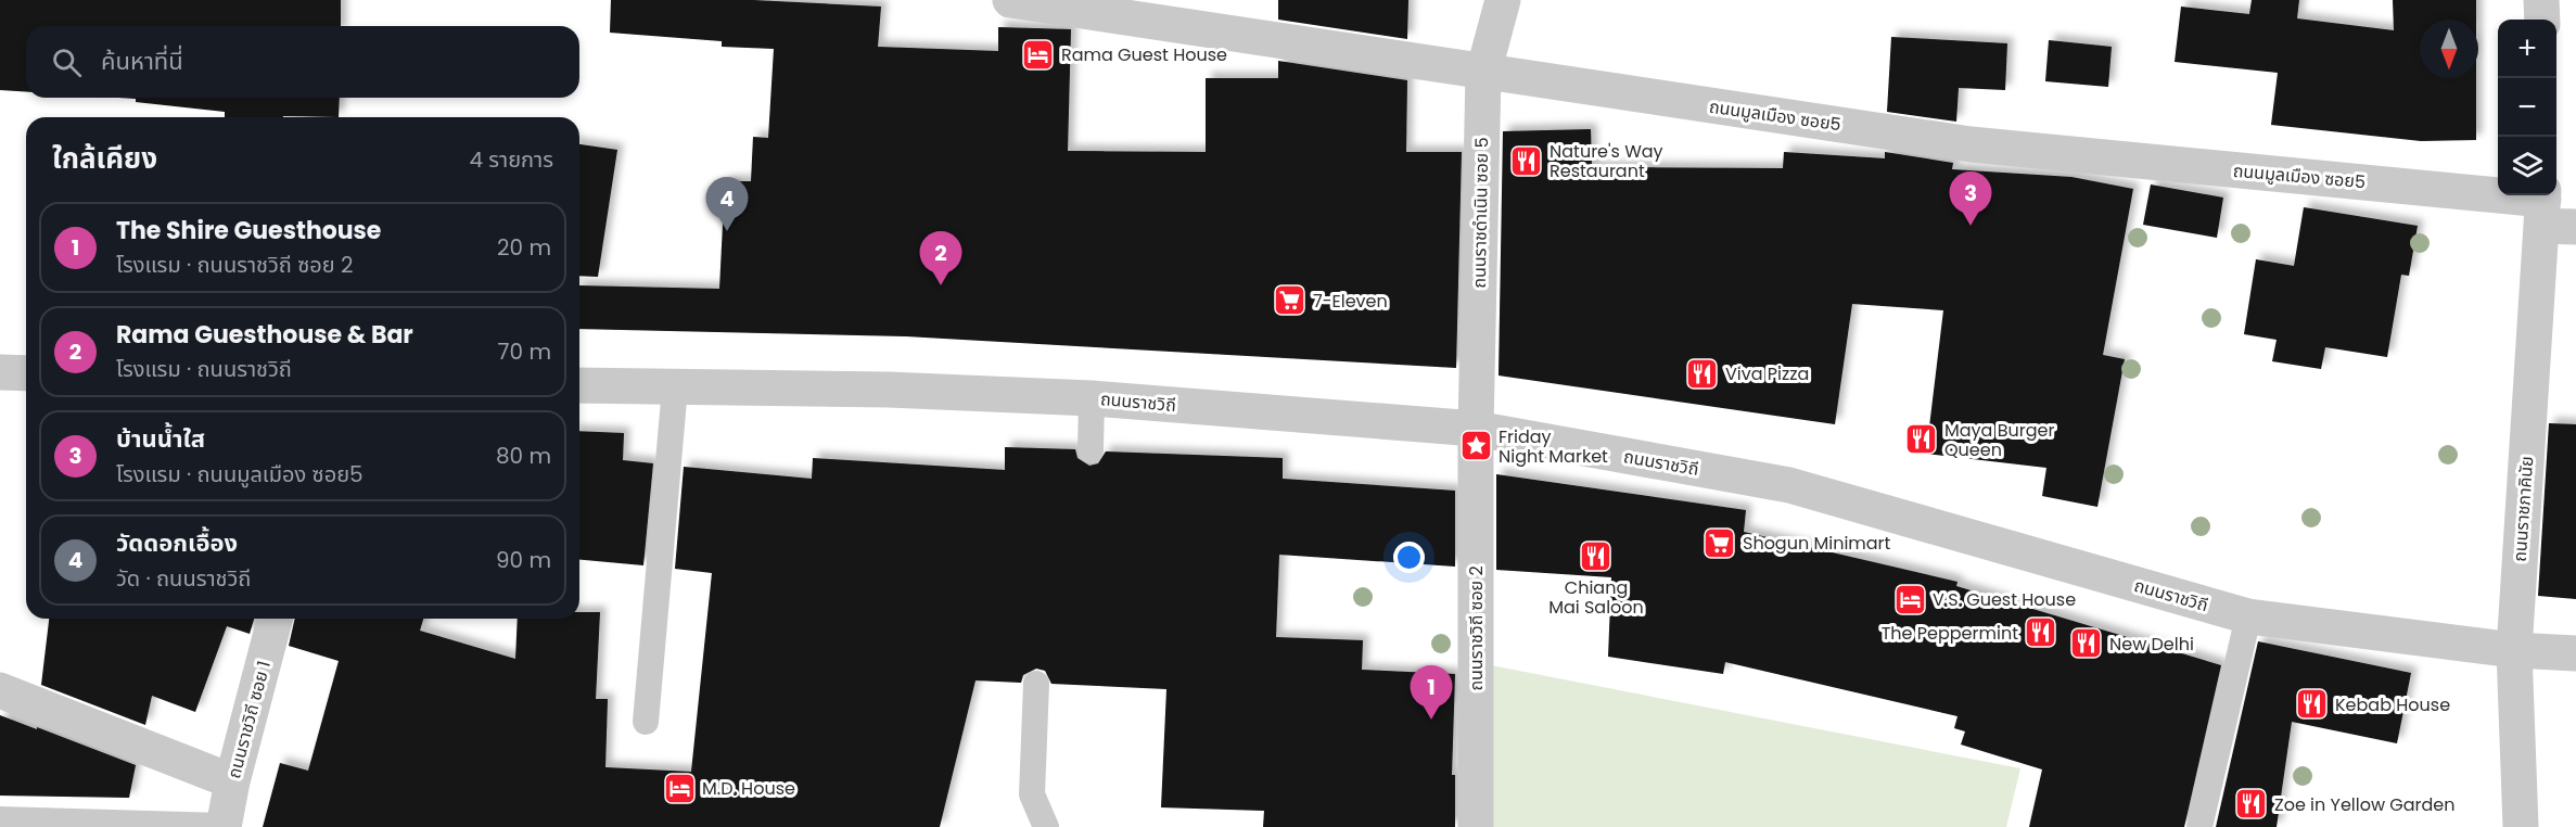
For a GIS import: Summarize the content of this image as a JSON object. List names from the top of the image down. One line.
{"streets":{"street":["ถนนมูลเมือง ซอย5","ถนนราชดำเนิน ซอย 5","ถนนราชวิถี","ถนนราชภาคินัย","ถนนราชวิถี ซอย 2","ถนนราชวิถี ซอย 1"]},"crossings":[["ถนนมูลเมือง ซอย5","ถนนราชดำเนิน ซอย 5"],["ถนนมูลเมือง ซอย5","ถนนราชภาคินัย"],["ถนนราชดำเนิน ซอย 5","ถนนราชวิถี"],["ถนนราชดำเนิน ซอย 5","ถนนราชวิถี ซอย 2"],["ถนนราชวิถี","ถนนราชภาคินัย"],["ถนนราชวิถี","ถนนราชวิถี ซอย 2"]],"places":{"hotel":["Rama Guest House","V.S. Guest House","M.D. House"],"restaurant":["Nature's Way Restaurant","Viva Pizza","Maya Burger Queen","Chiang Mai Saloon","The Peppermint","New Delhi","Kebab House","Zoe in Yellow Garden"],"supermarket":["7-Eleven","Shogun Minimart"],"place":["Friday Night Market"]},"north":"bottom","page":{"map_buttons":["+","−"],"search":"ค้นหาที่นี่","heading":["ใกล้เคียง","4 รายการ"],"pins":["3","4","2","1"],"list":[{"mark":"1","name":"The Shire Guesthouse","note":"โรงแรม · ถนนราชวิถี ซอย 2","value":"20 m"},{"mark":"2","name":"Rama Guesthouse & Bar","note":"โรงแรม · ถนนราชวิถี","value":"70 m"},{"mark":"3","name":"บ้านน้ำใส","note":"โรงแรม · ถนนมูลเมือง ซอย5","value":"80 m"},{"mark":"4","name":"วัดดอกเอื้อง","note":"วัด · ถนนราชวิถี","value":"90 m"}]}}
